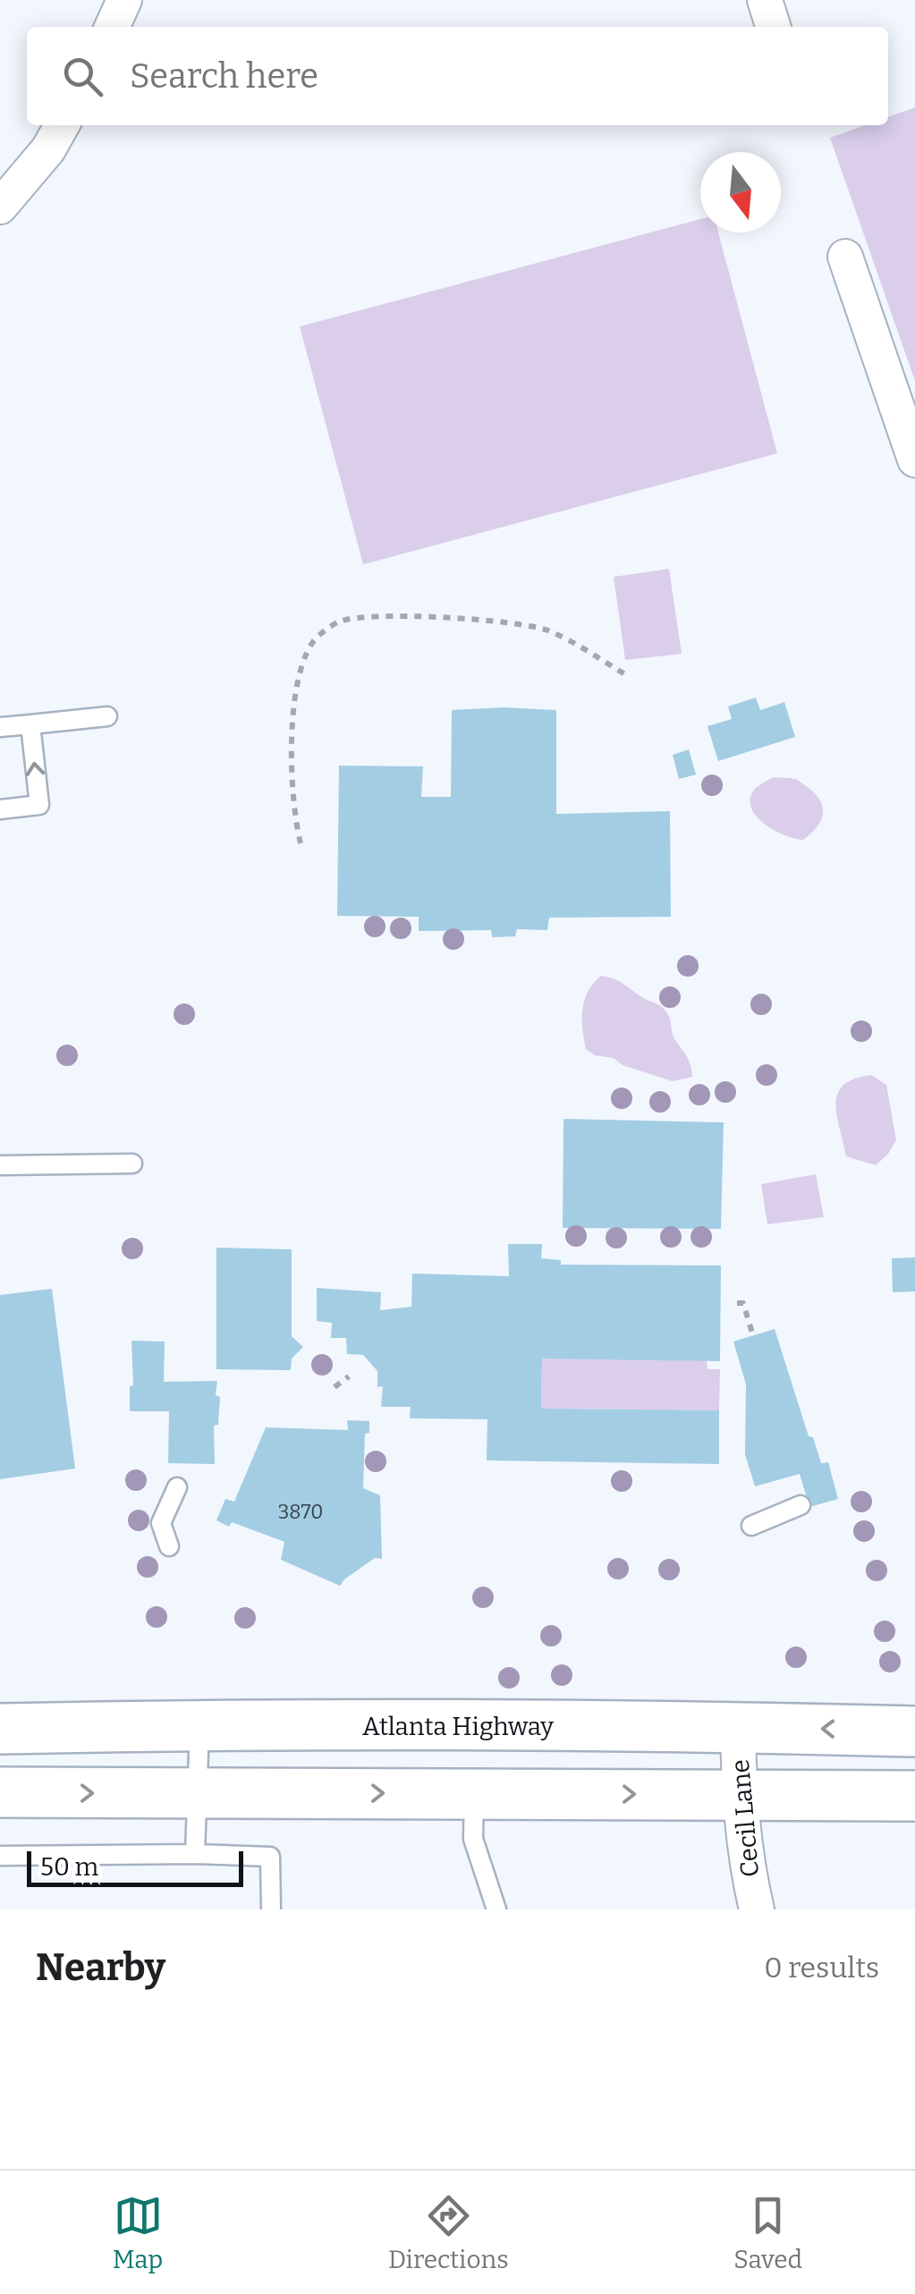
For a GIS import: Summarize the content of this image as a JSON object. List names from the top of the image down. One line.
{"streets":{"main road":["Atlanta Highway"],"street":["Cecil Lane"]},"crossings":[["Atlanta Highway","Cecil Lane"]],"house_numbers":["3870"],"scale_bar":"50 m","north":"bottom","page":{"search":"Search here","scale":"50 m","heading":["Nearby","0 results"],"nav":["Map","Directions","Saved"]}}
